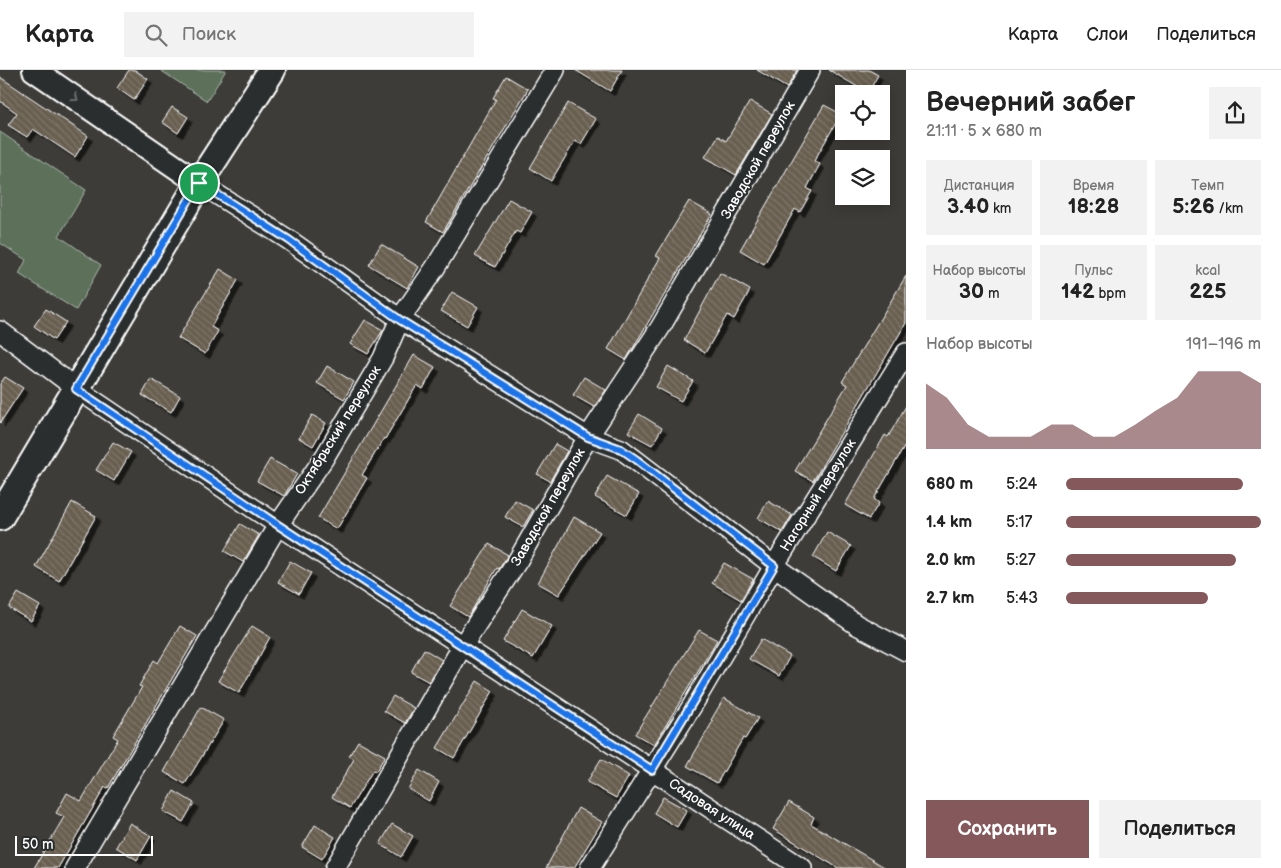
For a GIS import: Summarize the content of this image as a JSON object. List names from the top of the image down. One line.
{"streets":{"street":["Заводской переулок","Октябрьский переулок","Нагорный переулок","Садовая улица"]},"crossings":[["Заводской переулок","Садовая улица"],["Октябрьский переулок","Садовая улица"],["Нагорный переулок","Садовая улица"]],"scale_bar":"50 m","page":{"header":"Карта","search":"Поиск","nav":["Карта","Слои","Поделиться"],"heading":["Вечерний забег","21:11 · 5 × 680 m"],"stats":[["Дистанция","3.40 km"],["Время","18:28"],["Темп","5:26 /km"],["Набор высоты","30 m"],["Пульс","142 bpm"],["kcal","225"]],"chart":["Набор высоты","191–196 m"],"list":[{"name":"680 m","note":"5:24"},{"name":"1.4 km","note":"5:17"},{"name":"2.0 km","note":"5:27"},{"name":"2.7 km","note":"5:43"}],"buttons":["Сохранить","Поделиться"],"scale":"50 m"}}
